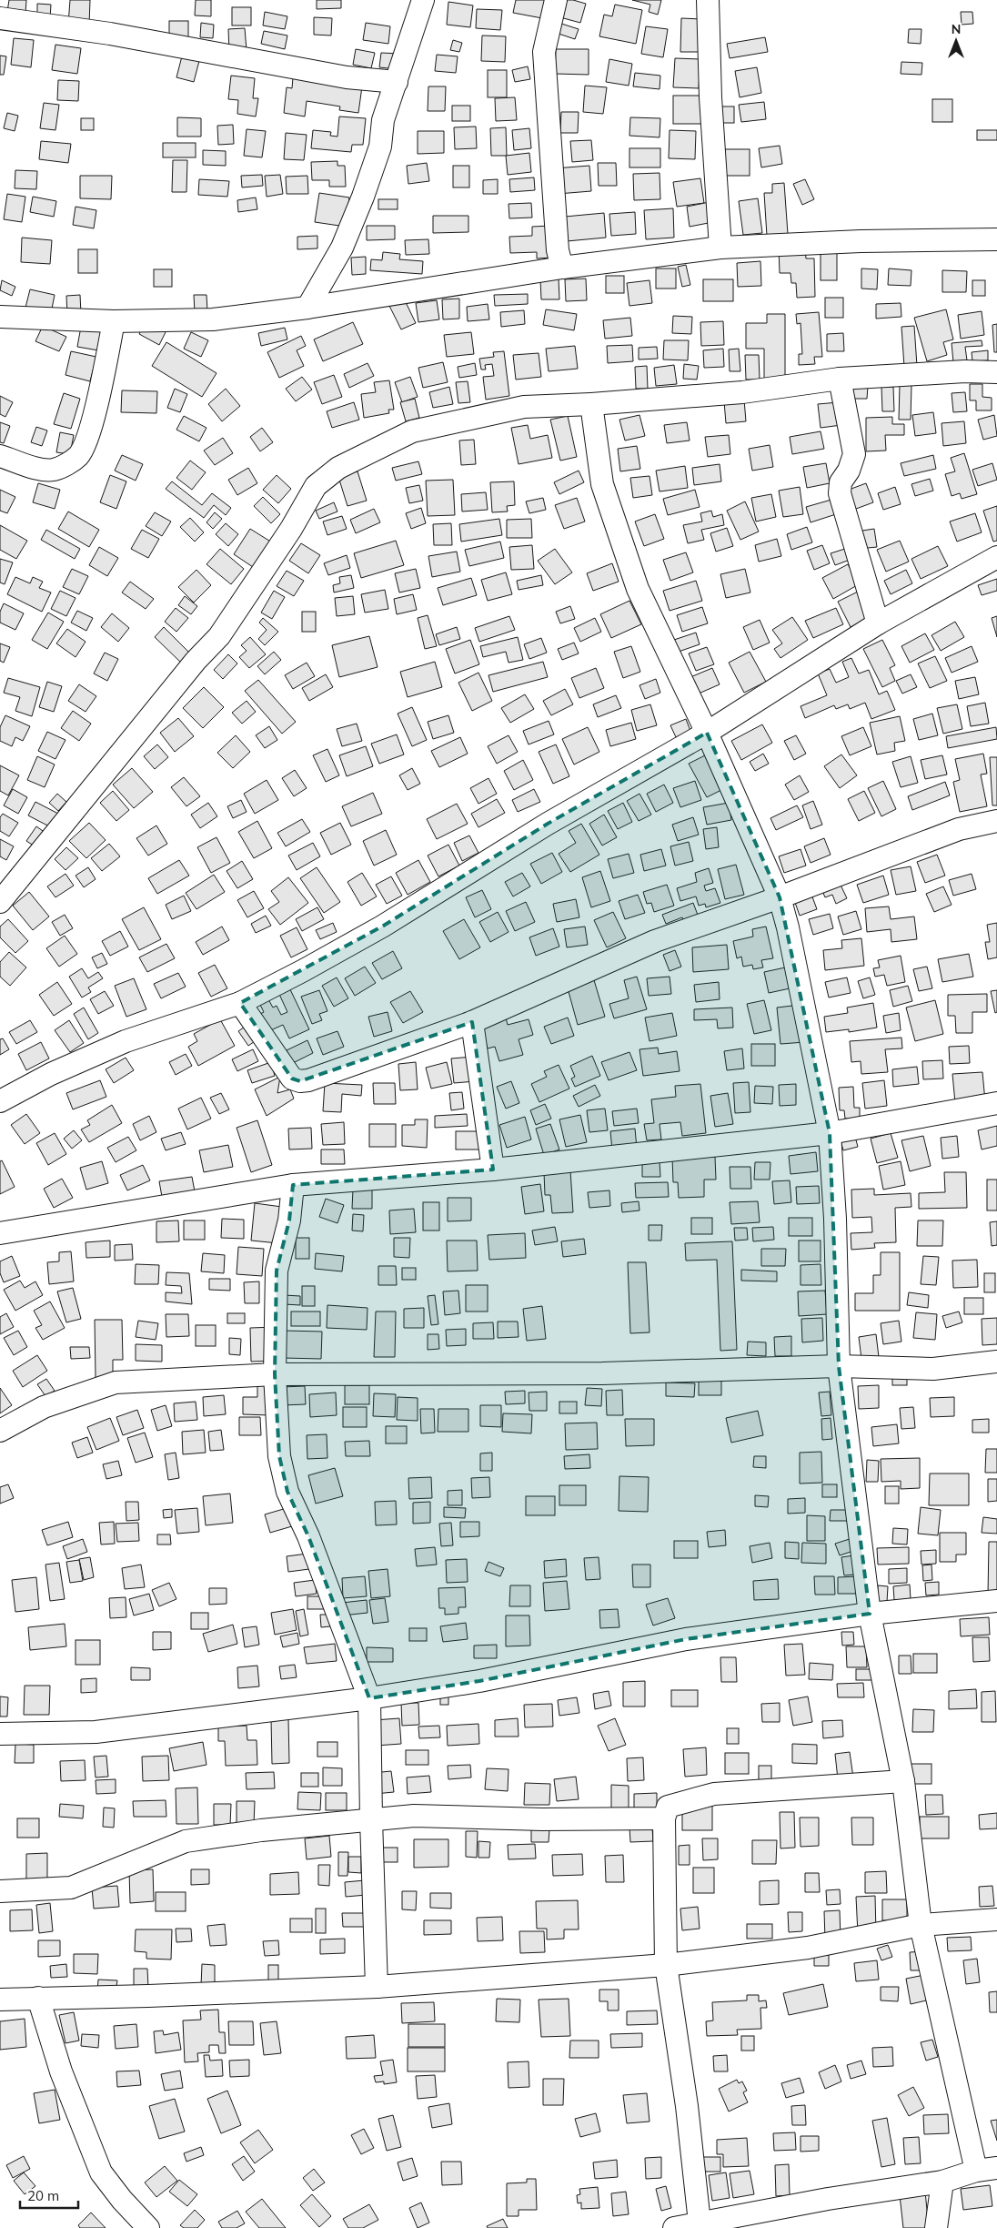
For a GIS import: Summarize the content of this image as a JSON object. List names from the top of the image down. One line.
{"scale_bar":"20 m","north":"top"}
